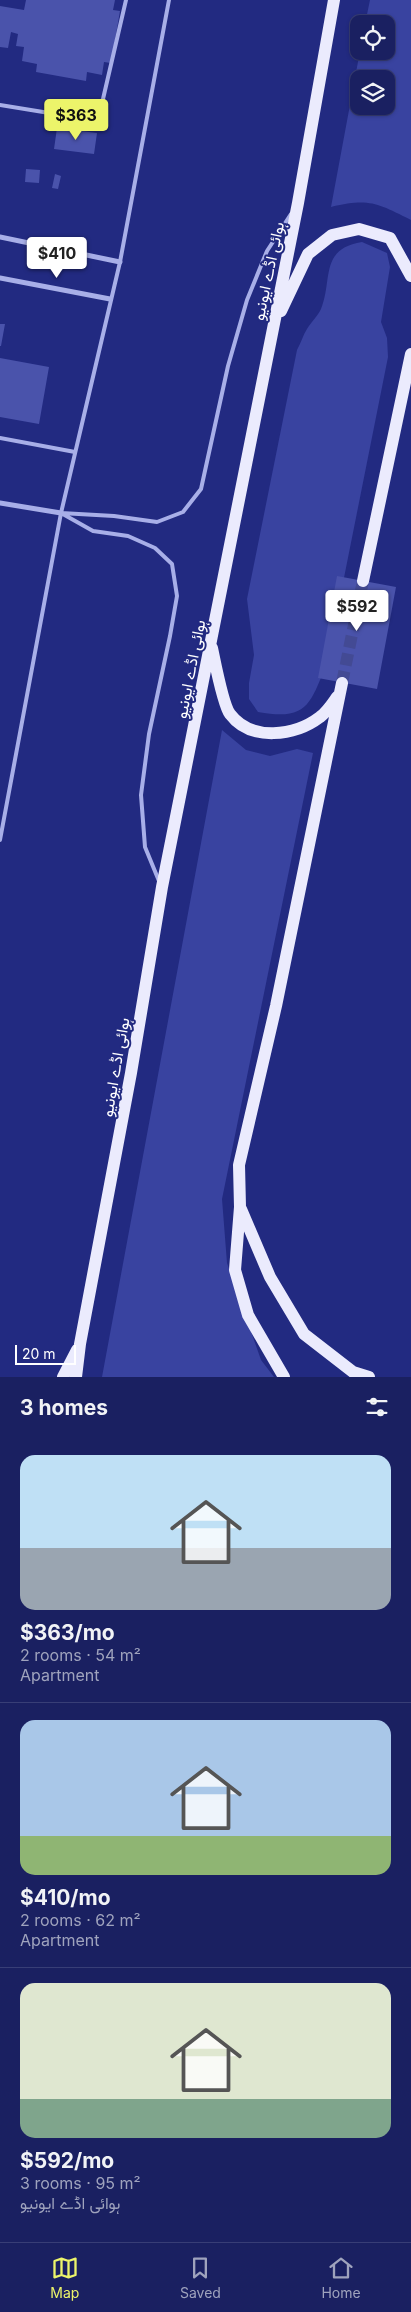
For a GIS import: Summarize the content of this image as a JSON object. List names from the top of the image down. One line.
{"streets":{"main road":["ہوائی اڈے ایونیو"]},"scale_bar":"20 m","page":{"price":["$363","$410","$592"],"scale":"20 m","heading":"3 homes","list":[{"name":"$363/mo","note":"2 rooms · 54 m² · Apartment"},{"name":"$410/mo","note":"2 rooms · 62 m² · Apartment"},{"name":"$592/mo","note":"3 rooms · 95 m² · ہوائی اڈے ایونیو"}],"tabs":["Map","Saved","Home"]}}
